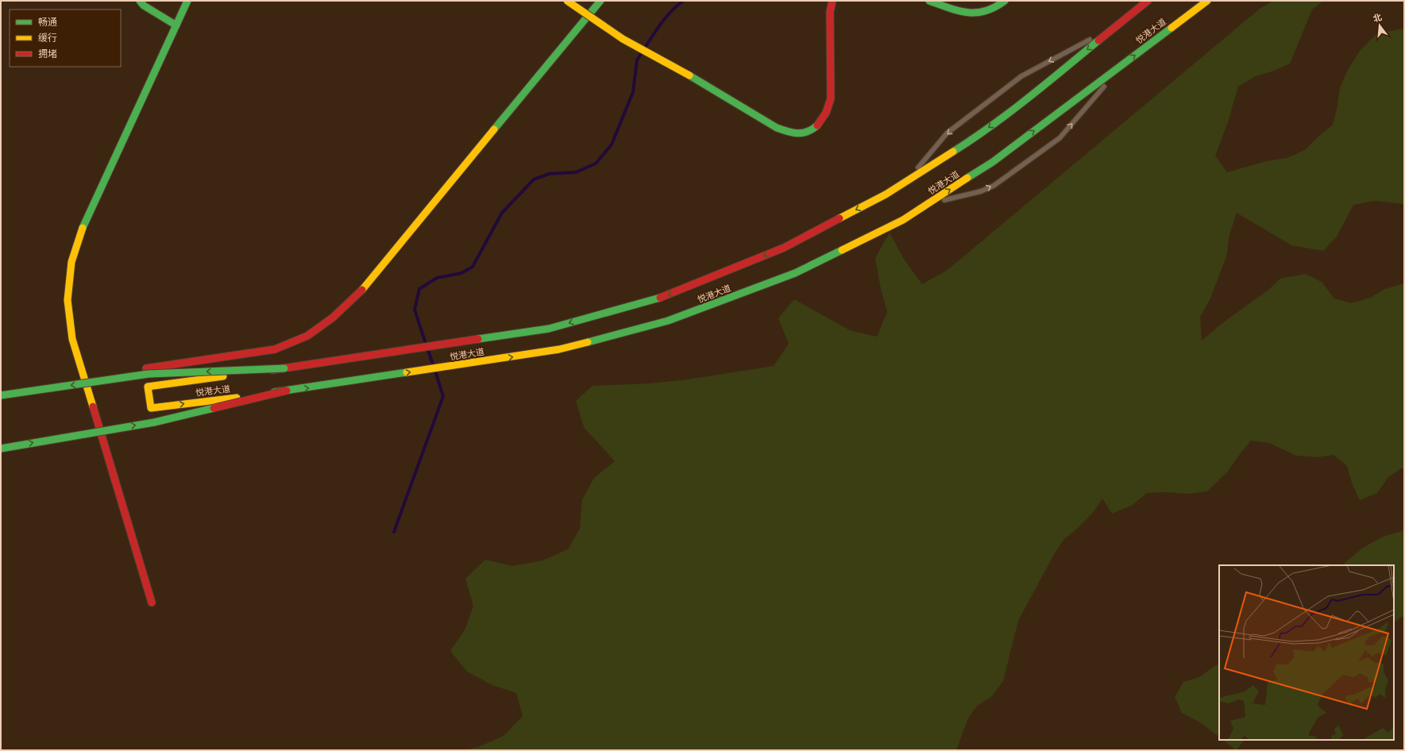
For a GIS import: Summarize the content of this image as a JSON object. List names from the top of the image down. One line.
{"streets":{"main road":["悦港大道"]},"legend":["畅通","缓行","拥堵"],"north":"top"}
